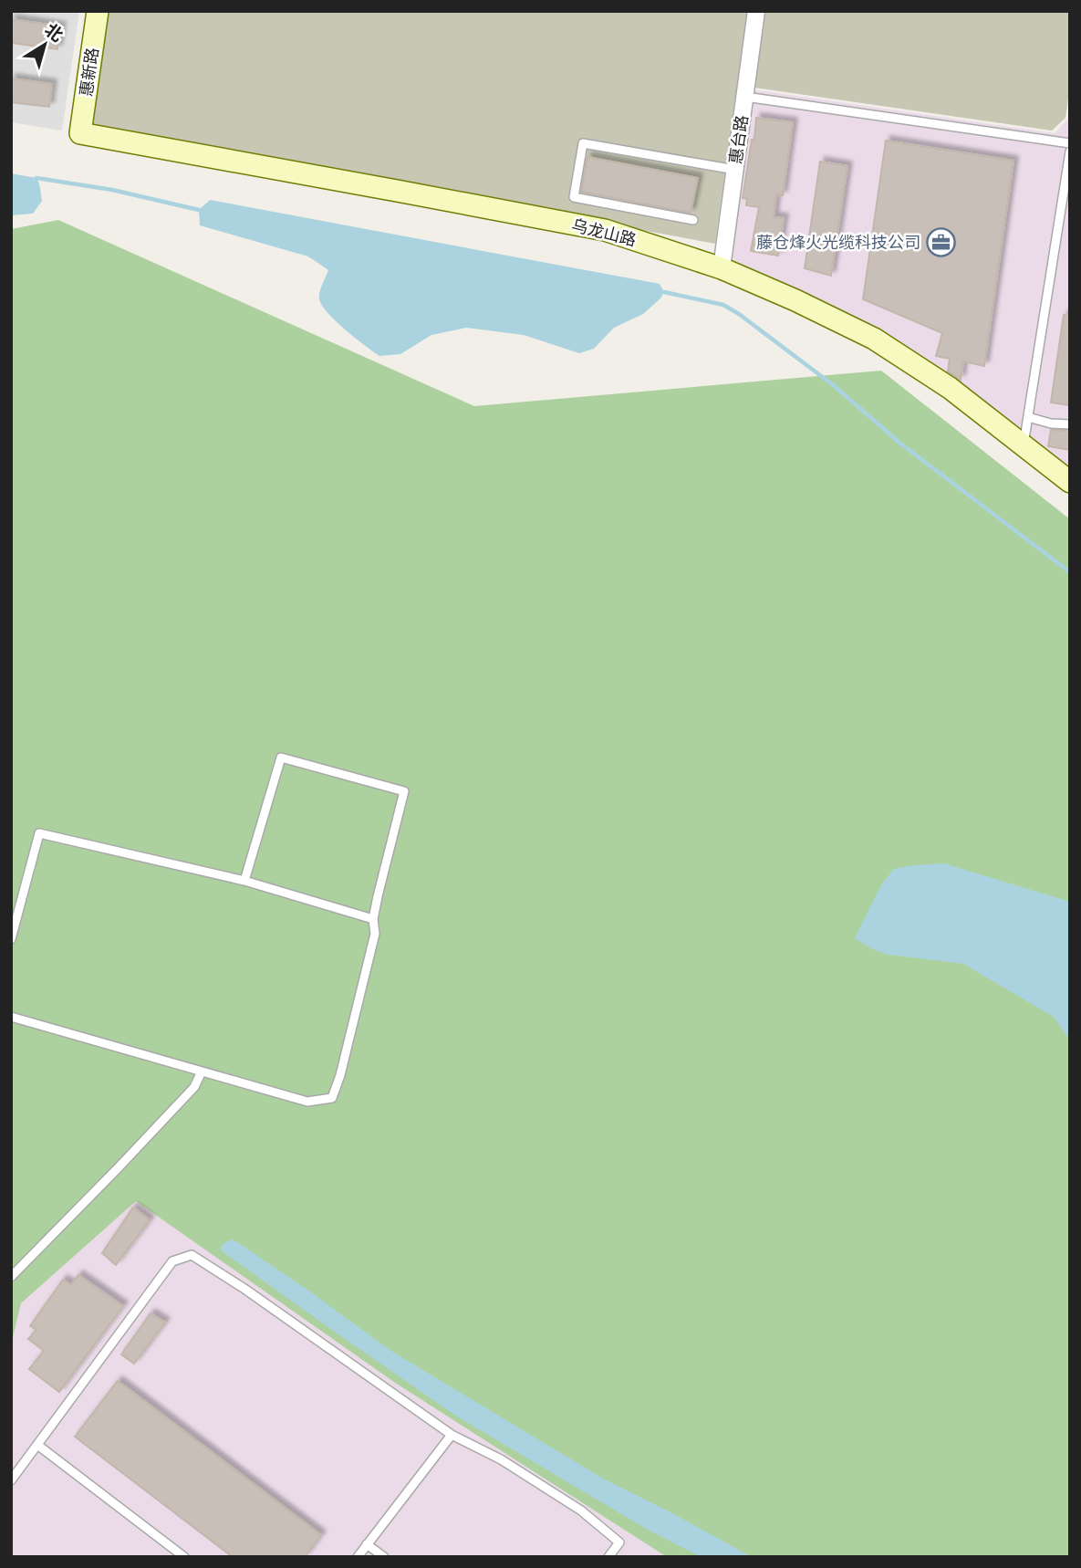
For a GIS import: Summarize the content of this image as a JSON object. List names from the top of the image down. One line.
{"streets":{"street":["惠新路","惠台路","乌龙山路"]},"crossings":[["惠新路","乌龙山路"],["惠台路","乌龙山路"]],"places":{"office":["藤仓烽火光缆科技公司"]},"north":"top right"}
